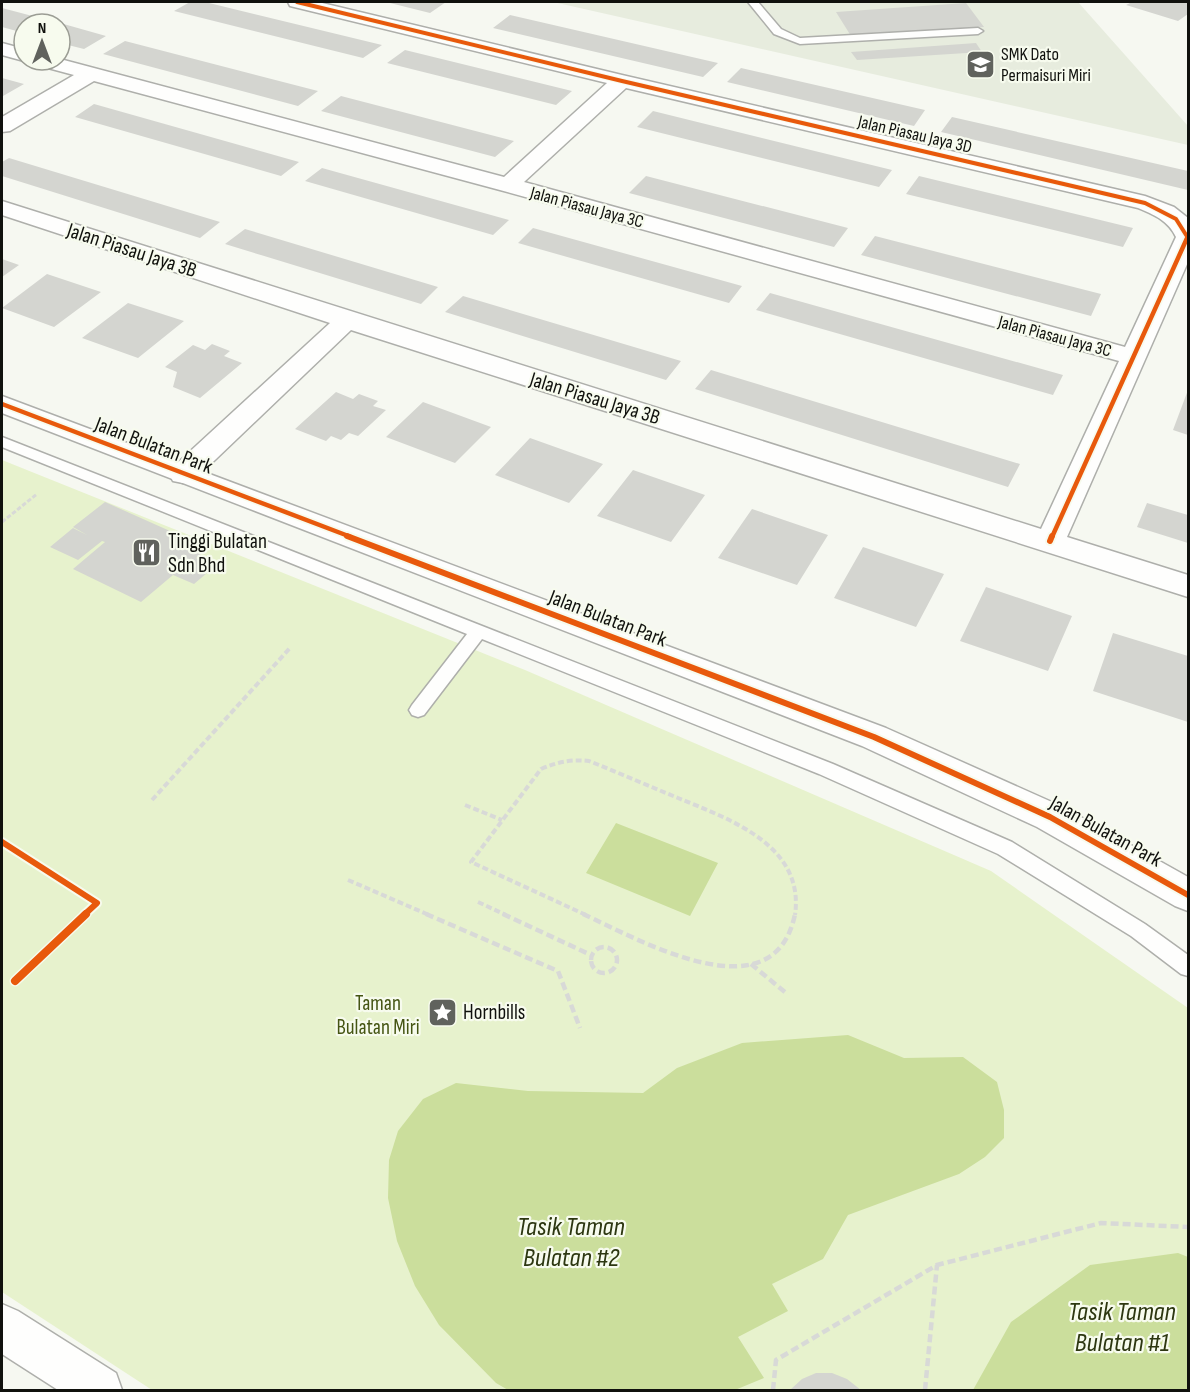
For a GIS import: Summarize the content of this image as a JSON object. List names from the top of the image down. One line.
{"streets":{"street":["Jalan Piasau Jaya 3D","Jalan Piasau Jaya 3C","Jalan Piasau Jaya 3B","Jalan Bulatan Park"]},"crossings":[["Jalan Piasau Jaya 3D","Jalan Piasau Jaya 3C"],["Jalan Piasau Jaya 3D","Jalan Piasau Jaya 3B"]],"water":["Tasik Taman Bulatan #2","Tasik Taman Bulatan #1"],"parks":["Taman Bulatan Miri"],"places":{"school or university":["SMK Dato Permaisuri Miri"],"restaurant":["Tinggi Bulatan Sdn Bhd"],"place":["Hornbills"]},"north":"top"}
